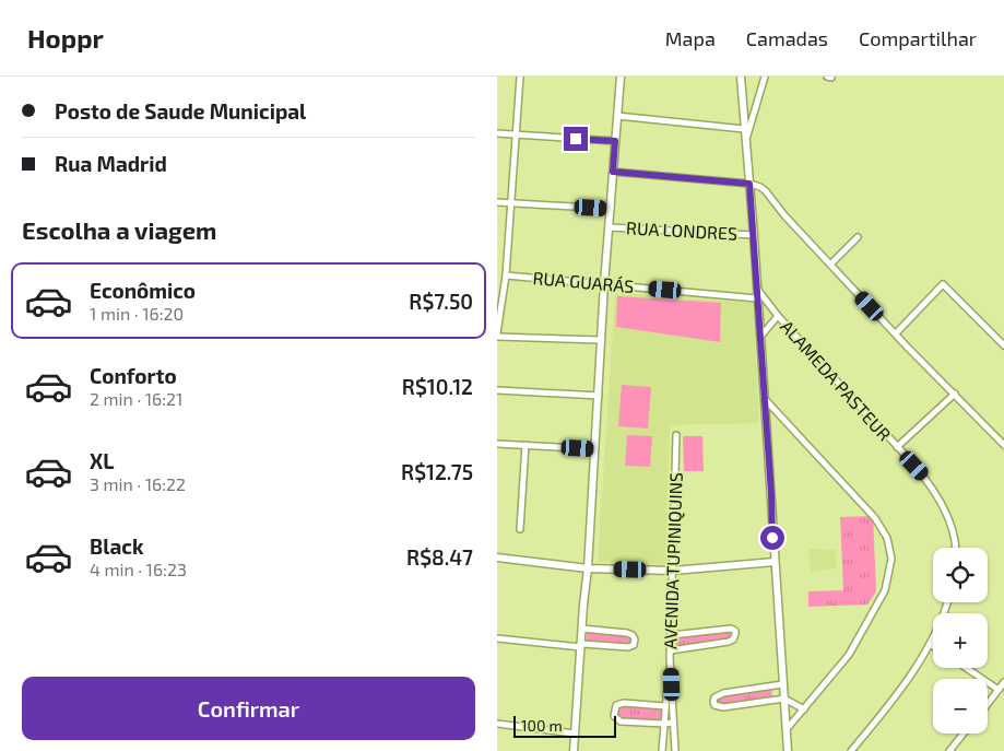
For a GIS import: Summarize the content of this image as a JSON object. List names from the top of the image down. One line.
{"streets":{"street":["RUA LONDRES","RUA GUARÁS","ALAMEDA PASTEUR","AVENIDA TUPINIQUINS"]},"scale_bar":"100 m","page":{"header":"Hoppr","nav":["Mapa","Camadas","Compartilhar"],"banner":["Posto de Saude Municipal","Rua Madrid"],"heading":"Escolha a viagem","list":[{"name":"Econômico","note":"1 min · 16:20","value":"R$7.50"},{"name":"Conforto","note":"2 min · 16:21","value":"R$10.12"},{"name":"XL","note":"3 min · 16:22","value":"R$12.75"},{"name":"Black","note":"4 min · 16:23","value":"R$8.47"}],"map_buttons":["+","−"],"buttons":"Confirmar","scale":"100 m"}}
